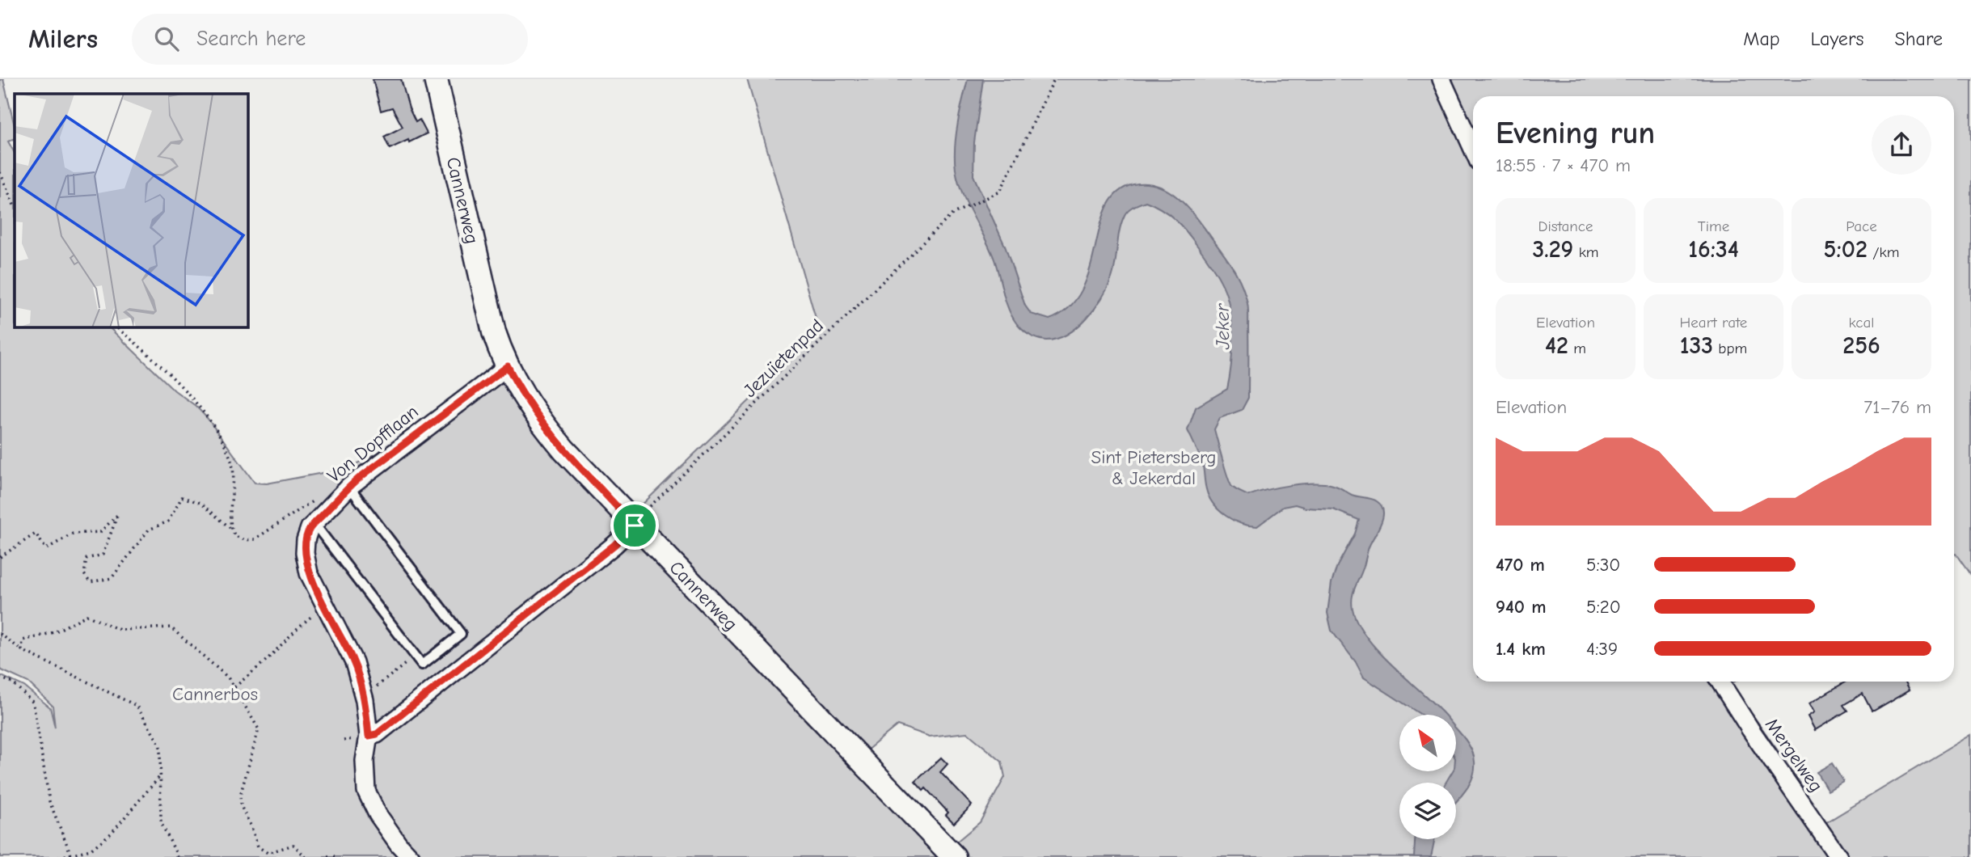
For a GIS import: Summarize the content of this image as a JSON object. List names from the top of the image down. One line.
{"streets":{"main road":["Cannerweg"],"street":["Von Dopfflaan","Mergelweg"],"path":["Jezuïetenpad"]},"crossings":[["Cannerweg","Jezuïetenpad"],["Cannerweg","Von Dopfflaan"]],"water":["Jeker"],"parks":["Sint Pietersberg & Jekerdal","Cannerbos"],"north":"top left","page":{"header":"Milers","search":"Search here","nav":["Map","Layers","Share"],"heading":["Evening run","18:55 · 7 × 470 m"],"stats":[["Distance","3.29 km"],["Time","16:34"],["Pace","5:02 /km"],["Elevation","42 m"],["Heart rate","133 bpm"],["kcal","256"]],"chart":["Elevation","71–76 m"],"list":[{"name":"470 m","note":"5:30"},{"name":"940 m","note":"5:20"},{"name":"1.4 km","note":"4:39"}]}}
